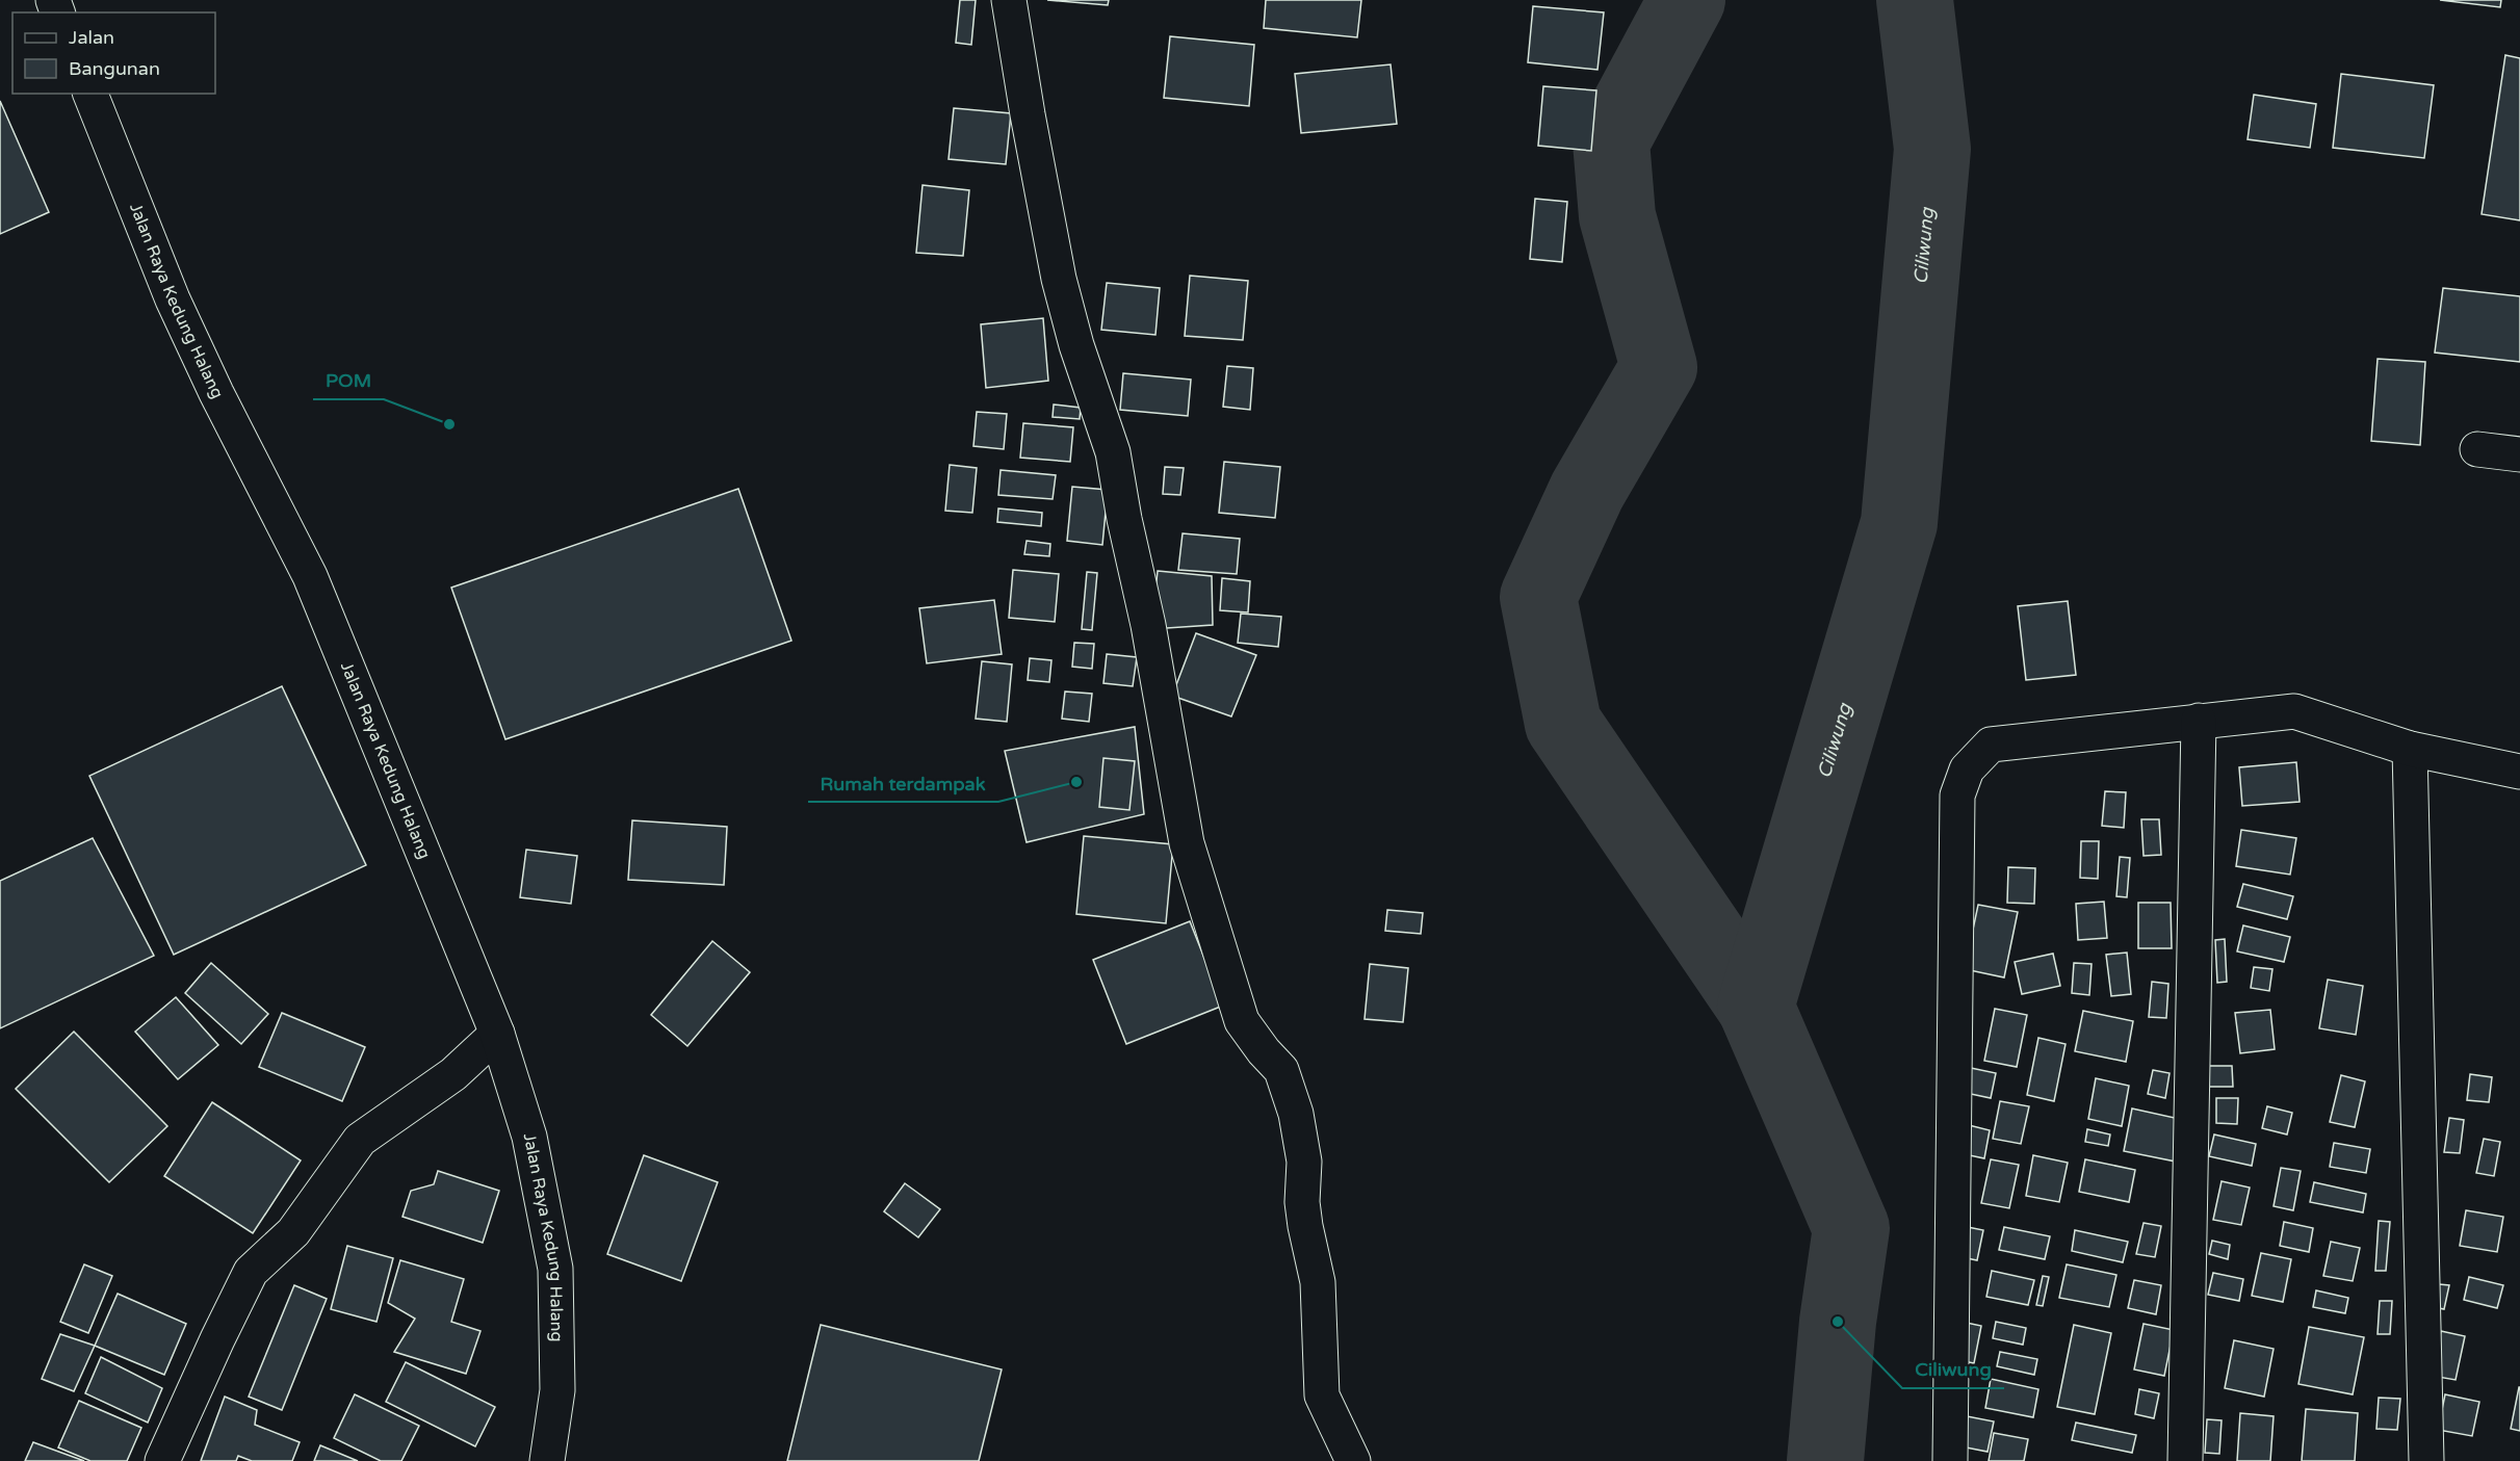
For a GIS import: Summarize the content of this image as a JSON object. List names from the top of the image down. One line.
{"streets":{"street":["Jalan Raya Kedung Halang"]},"water":["Ciliwung"],"places":["POM","Rumah terdampak","Ciliwung"],"legend":["Jalan","Bangunan"]}
